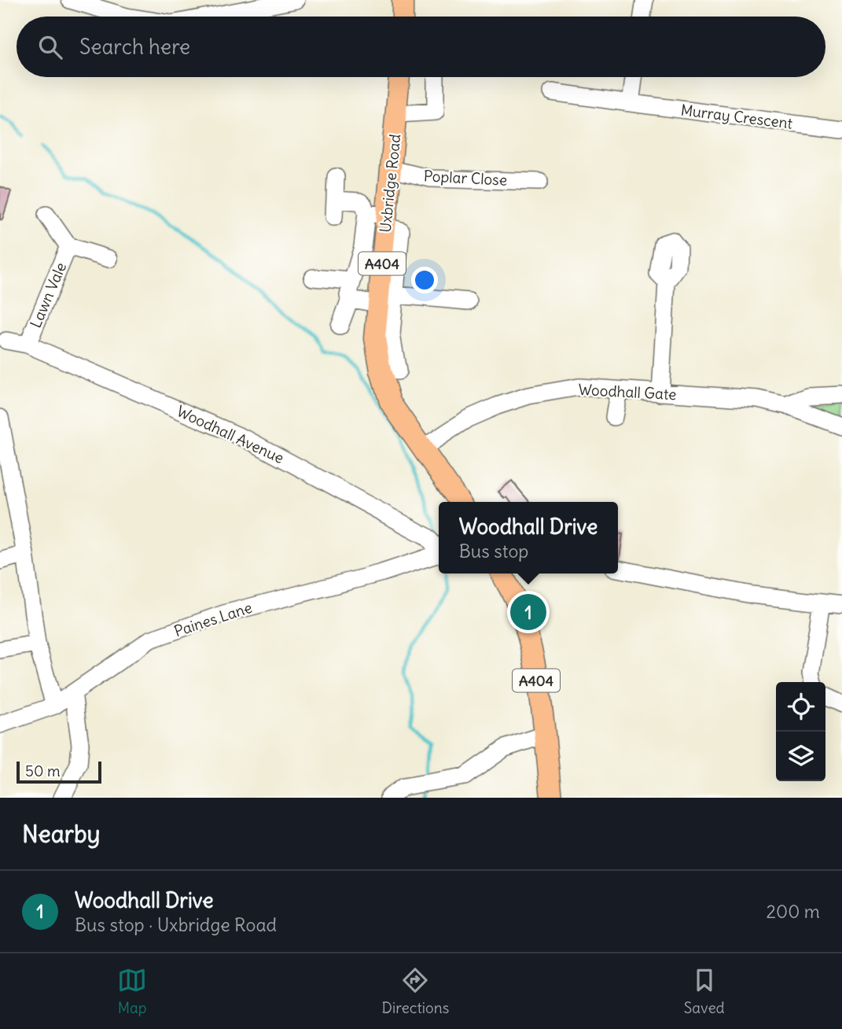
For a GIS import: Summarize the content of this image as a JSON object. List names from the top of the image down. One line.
{"streets":{"main road":["Uxbridge Road","A404"],"street":["Murray Crescent","Poplar Close","Lawn Vale","Woodhall Gate","Woodhall Avenue","Paines Lane"]},"crossings":[["Poplar Close","Uxbridge Road"],["Uxbridge Road","Woodhall Gate"],["Lawn Vale","Woodhall Avenue"]],"scale_bar":"50 m","page":{"search":"Search here","popup":["Woodhall Drive","Bus stop"],"pins":"1","scale":"50 m","heading":"Nearby","list":[{"mark":"1","name":"Woodhall Drive","note":"Bus stop · Uxbridge Road","value":"200 m"}],"nav":["Map","Directions","Saved"]}}
